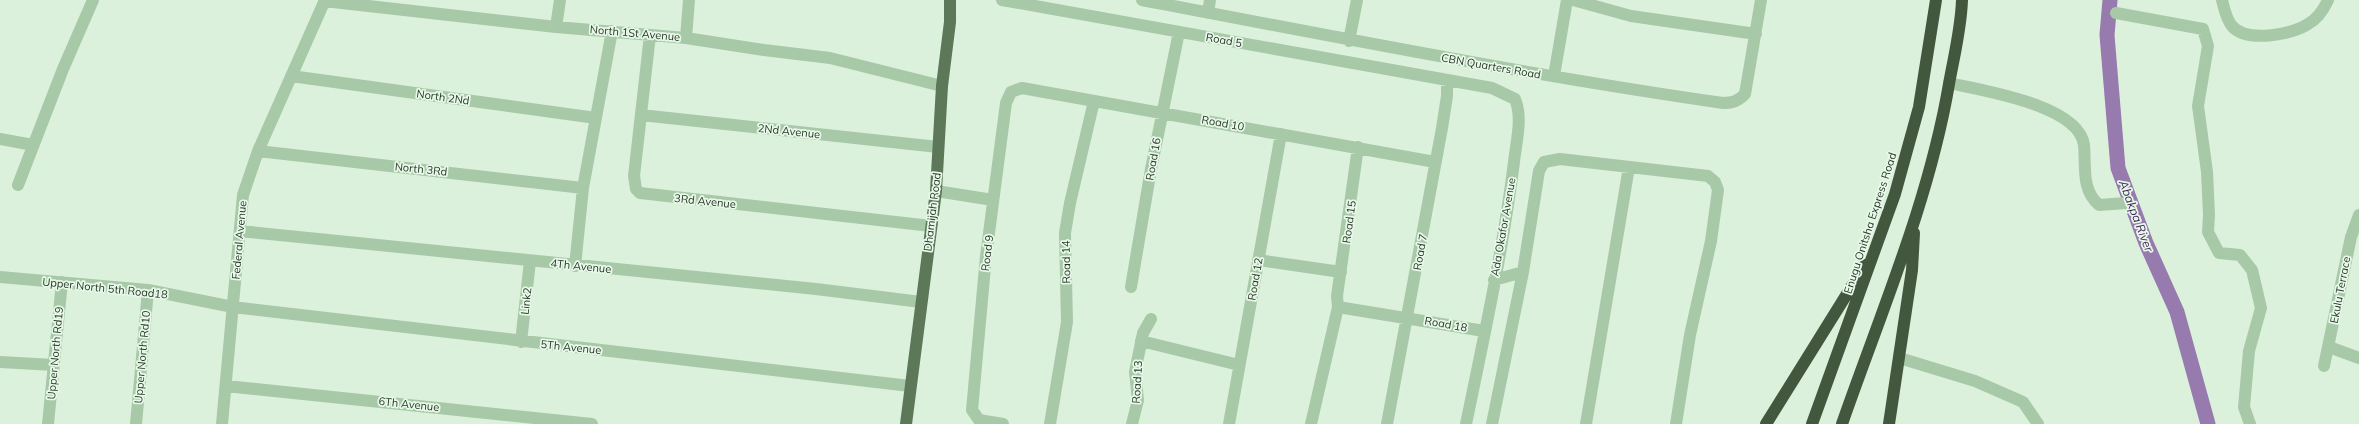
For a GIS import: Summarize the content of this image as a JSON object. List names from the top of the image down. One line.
{"streets":{"highway":["Enugu Onitsha Express Road"],"main road":["Dhamijah Road"],"street":["North 1St Avenue","Road 5","CBN Quarters Road","North 2Nd","Road 10","2Nd Avenue","Road 16","North 3Rd","3Rd Avenue","Road 15","Ada Okafor Avenue","Federal Avenue","Road 7","Road 9","Road 14","4Th Avenue","Road 12","Upper North 5th Road18","Ekulu Terrace","Link2","Road 18","5Th Avenue","Upper North Rd19","Upper North Rd10","Road 13","6Th Avenue"]},"crossings":[["North 1St Avenue","3Rd Avenue"],["North 1St Avenue","Dhamijah Road"],["North 1St Avenue","Federal Avenue"],["Road 5","Road 16"],["Road 5","Ada Okafor Avenue"],["Road 5","Road 7"],["North 2Nd","Federal Avenue"],["Road 10","Road 16"],["Road 10","Road 15"],["Road 10","Road 7"],["Road 10","Road 9"],["Road 10","Road 14"],["Road 10","Road 12"],["2Nd Avenue","3Rd Avenue"],["2Nd Avenue","Dhamijah Road"],["North 3Rd","Federal Avenue"],["3Rd Avenue","Dhamijah Road"],["Dhamijah Road","4Th Avenue"],["Dhamijah Road","5Th Avenue"],["Road 15","Road 18"],["Ada Okafor Avenue","Road 7"],["Ada Okafor Avenue","Road 18"],["Federal Avenue","4Th Avenue"],["Federal Avenue","Upper North 5th Road18"],["Federal Avenue","5Th Avenue"],["Federal Avenue","6Th Avenue"],["Road 7","Road 18"],["4Th Avenue","Link2"],["Upper North 5th Road18","5Th Avenue"],["Upper North 5th Road18","Upper North Rd19"],["Upper North 5th Road18","Upper North Rd10"],["Link2","5Th Avenue"]],"water":["Abakpa River"]}
